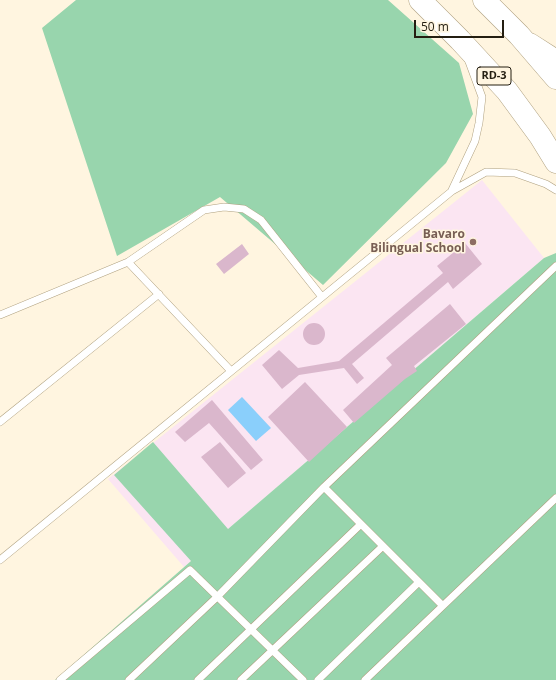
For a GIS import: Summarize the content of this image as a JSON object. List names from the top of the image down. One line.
{"streets":{"highway":["RD-3"]},"places":["Bavaro Bilingual School"],"scale_bar":"50 m"}
